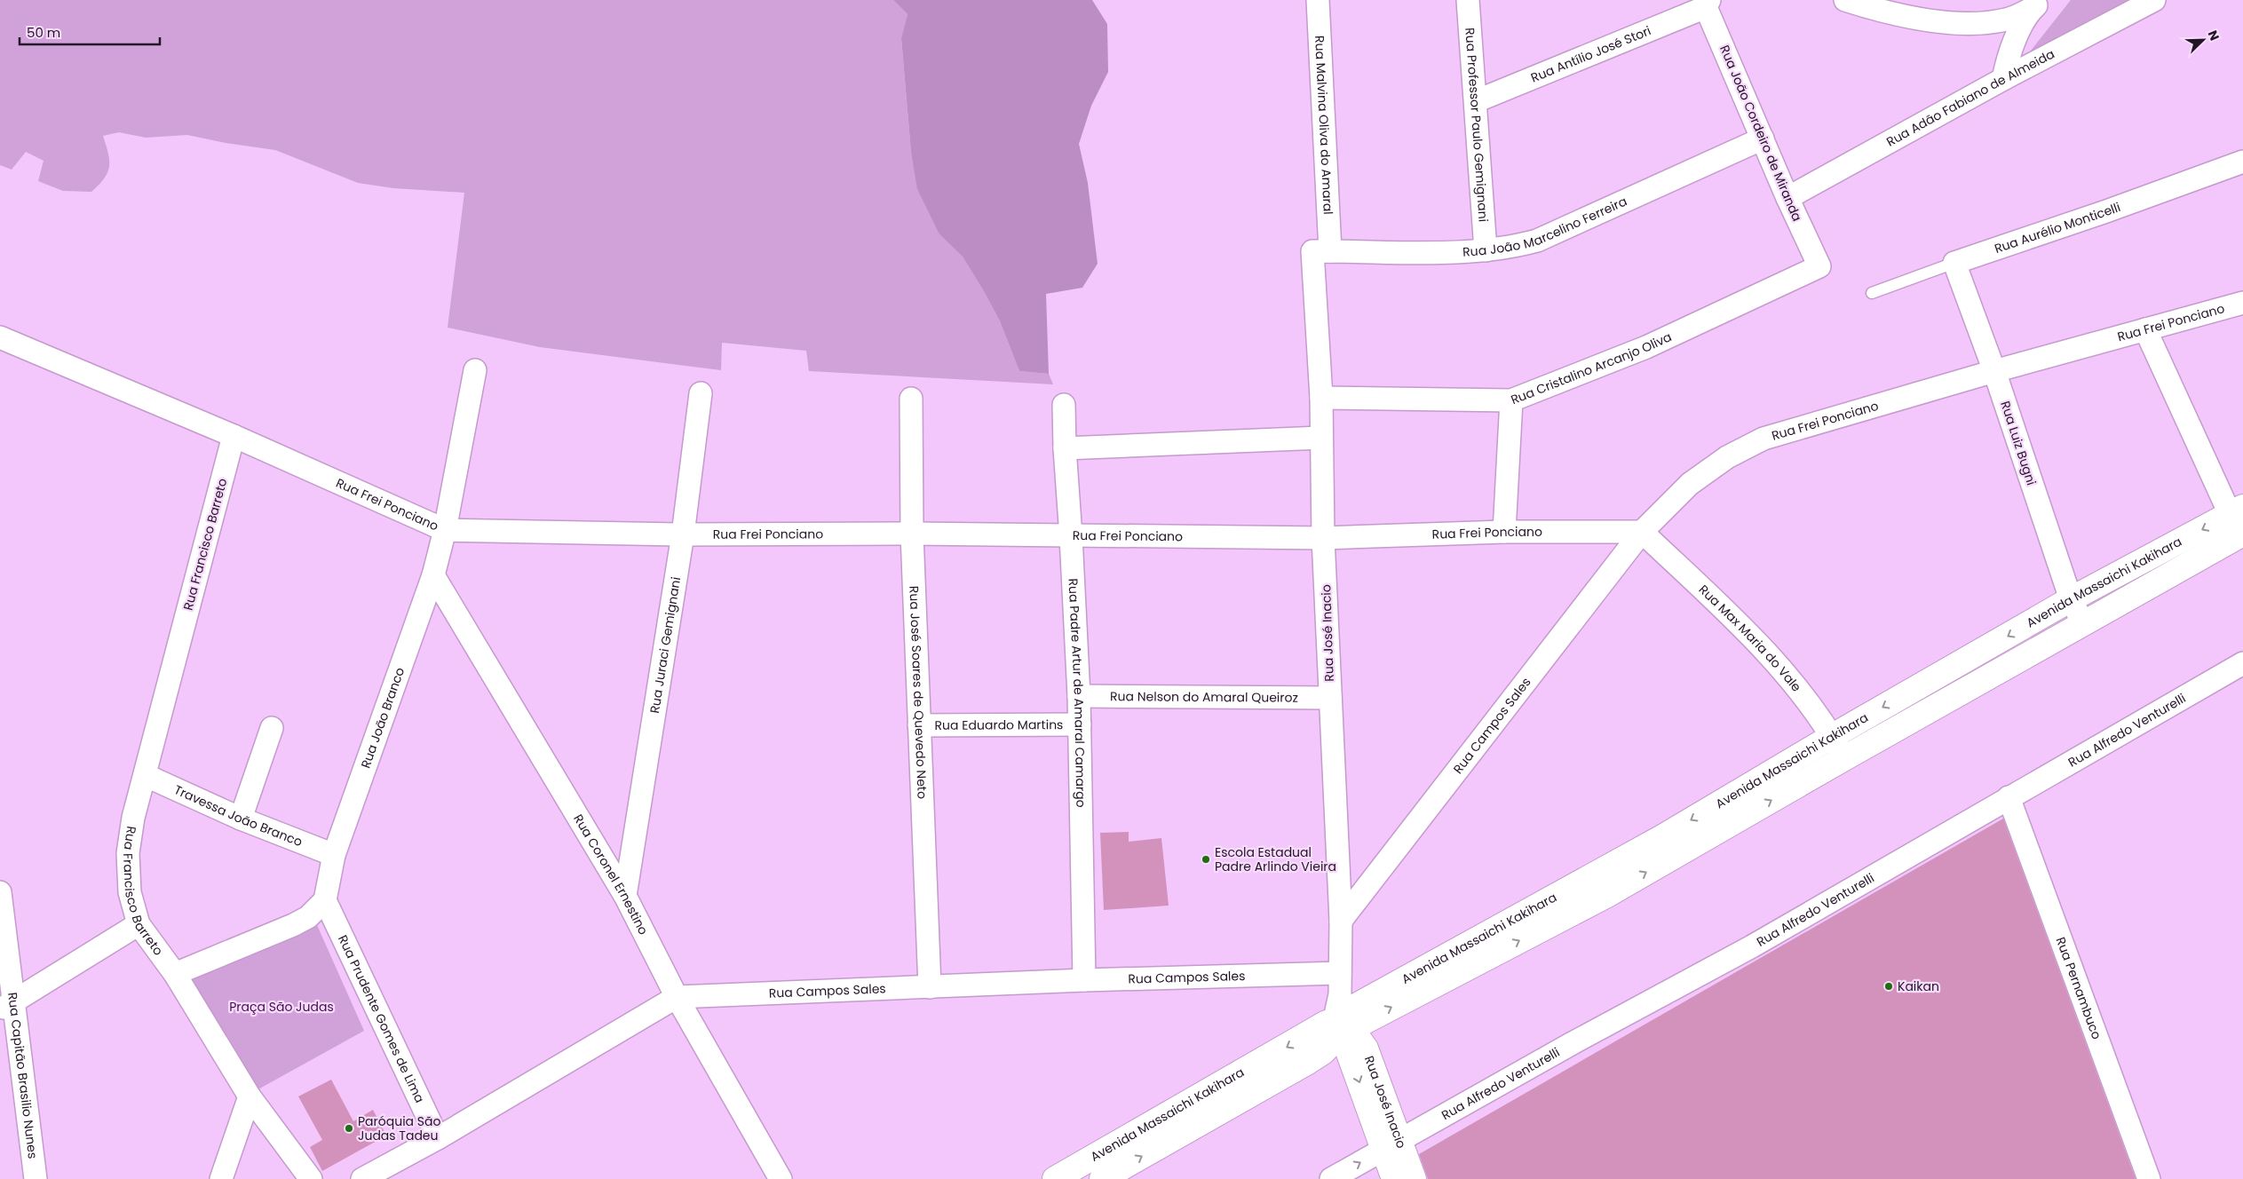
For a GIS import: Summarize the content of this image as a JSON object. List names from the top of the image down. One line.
{"streets":{"street":["Rua Antílio José Stori","Rua Adão Fabiano de Almeida","Rua Malvina Oliva do Amaral","Rua Professor Paulo Gemignani","Rua João Cordeiro de Miranda","Rua João Marcelino Ferreira","Rua Aurélio Monticelli","Rua Frei Ponciano","Rua Cristalino Arcanjo Oliva","Rua Luiz Bugni","Rua Francisco Barreto","Avenida Massaichi Kakihara","Rua José Inacio","Rua Max Maria do Vale","Rua Juraci Gemignani","Rua José Soares de Quevedo Neto","Rua Padre Artur de Amaral Camargo","Rua Nelson do Amaral Queiroz","Rua João Branco","Rua Eduardo Martins","Rua Campos Sales","Rua Alfredo Venturelli","Travessa João Branco","Rua Coronel Ernestino","Rua Pernambuco","Rua Prudente Gomes de Lima","Rua Capitão Brasilio Nunes"]},"crossings":[["Rua Antílio José Stori","Rua Professor Paulo Gemignani"],["Rua Antílio José Stori","Rua João Cordeiro de Miranda"],["Rua Adão Fabiano de Almeida","Rua João Cordeiro de Miranda"],["Rua Malvina Oliva do Amaral","Rua João Marcelino Ferreira"],["Rua Malvina Oliva do Amaral","Rua José Inacio"],["Rua Professor Paulo Gemignani","Rua João Marcelino Ferreira"],["Rua João Cordeiro de Miranda","Rua João Marcelino Ferreira"],["Rua João Cordeiro de Miranda","Rua Cristalino Arcanjo Oliva"],["Rua João Marcelino Ferreira","Rua José Inacio"],["Rua Aurélio Monticelli","Rua Luiz Bugni"],["Rua Frei Ponciano","Rua Luiz Bugni"],["Rua Frei Ponciano","Rua Francisco Barreto"],["Rua Frei Ponciano","Rua José Inacio"],["Rua Frei Ponciano","Rua Max Maria do Vale"],["Rua Frei Ponciano","Rua Juraci Gemignani"],["Rua Frei Ponciano","Rua José Soares de Quevedo Neto"],["Rua Frei Ponciano","Rua Padre Artur de Amaral Camargo"],["Rua Frei Ponciano","Rua João Branco"],["Rua Frei Ponciano","Rua Campos Sales"],["Rua Cristalino Arcanjo Oliva","Rua José Inacio"],["Rua Luiz Bugni","Avenida Massaichi Kakihara"],["Rua Francisco Barreto","Travessa João Branco"],["Avenida Massaichi Kakihara","Rua José Inacio"],["Avenida Massaichi Kakihara","Rua Max Maria do Vale"],["Rua José Inacio","Rua Nelson do Amaral Queiroz"],["Rua José Inacio","Rua Campos Sales"],["Rua José Inacio","Rua Alfredo Venturelli"],["Rua Max Maria do Vale","Rua Campos Sales"],["Rua Juraci Gemignani","Rua Coronel Ernestino"],["Rua José Soares de Quevedo Neto","Rua Eduardo Martins"],["Rua José Soares de Quevedo Neto","Rua Campos Sales"],["Rua Padre Artur de Amaral Camargo","Rua Nelson do Amaral Queiroz"],["Rua Padre Artur de Amaral Camargo","Rua Eduardo Martins"],["Rua Padre Artur de Amaral Camargo","Rua Campos Sales"],["Rua João Branco","Travessa João Branco"],["Rua João Branco","Rua Coronel Ernestino"],["Rua João Branco","Rua Prudente Gomes de Lima"],["Rua Campos Sales","Rua Coronel Ernestino"],["Rua Campos Sales","Rua Prudente Gomes de Lima"],["Rua Alfredo Venturelli","Rua Pernambuco"]],"parks":["Praça São Judas"],"places":["Escola Estadual Padre Arlindo Vieira","Kaikan","Paróquia São Judas Tadeu"],"scale_bar":"50 m","north":"top right"}
